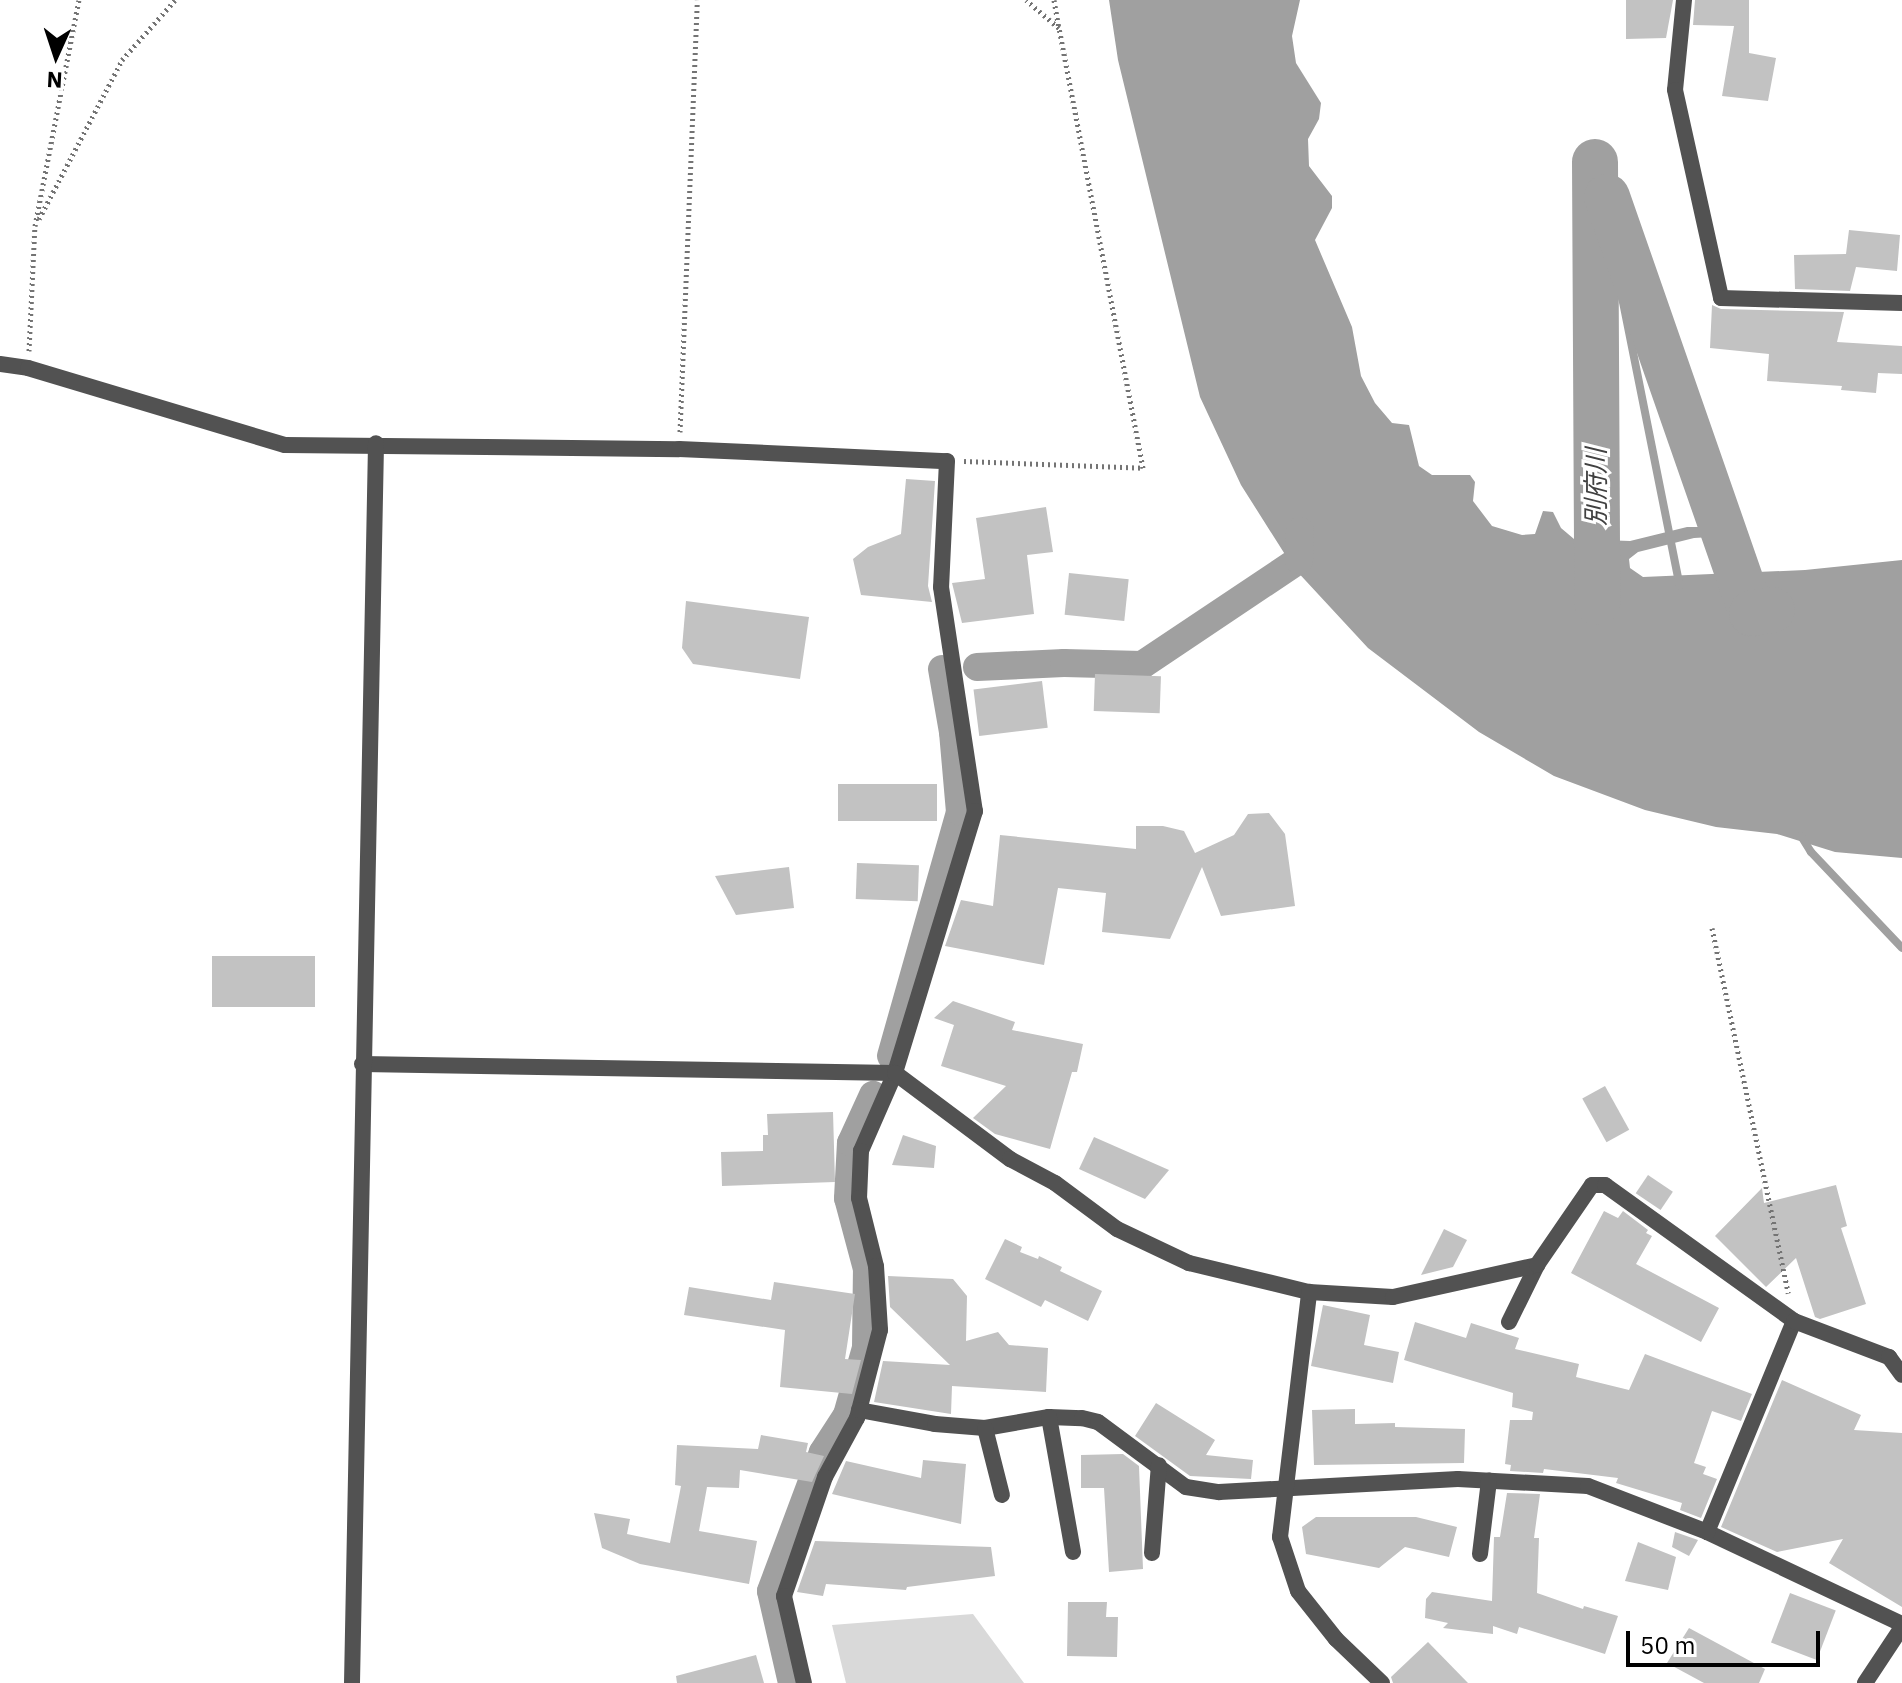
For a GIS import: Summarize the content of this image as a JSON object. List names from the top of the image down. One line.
{"water":["別府川"],"scale_bar":"50 m","north":"bottom"}
